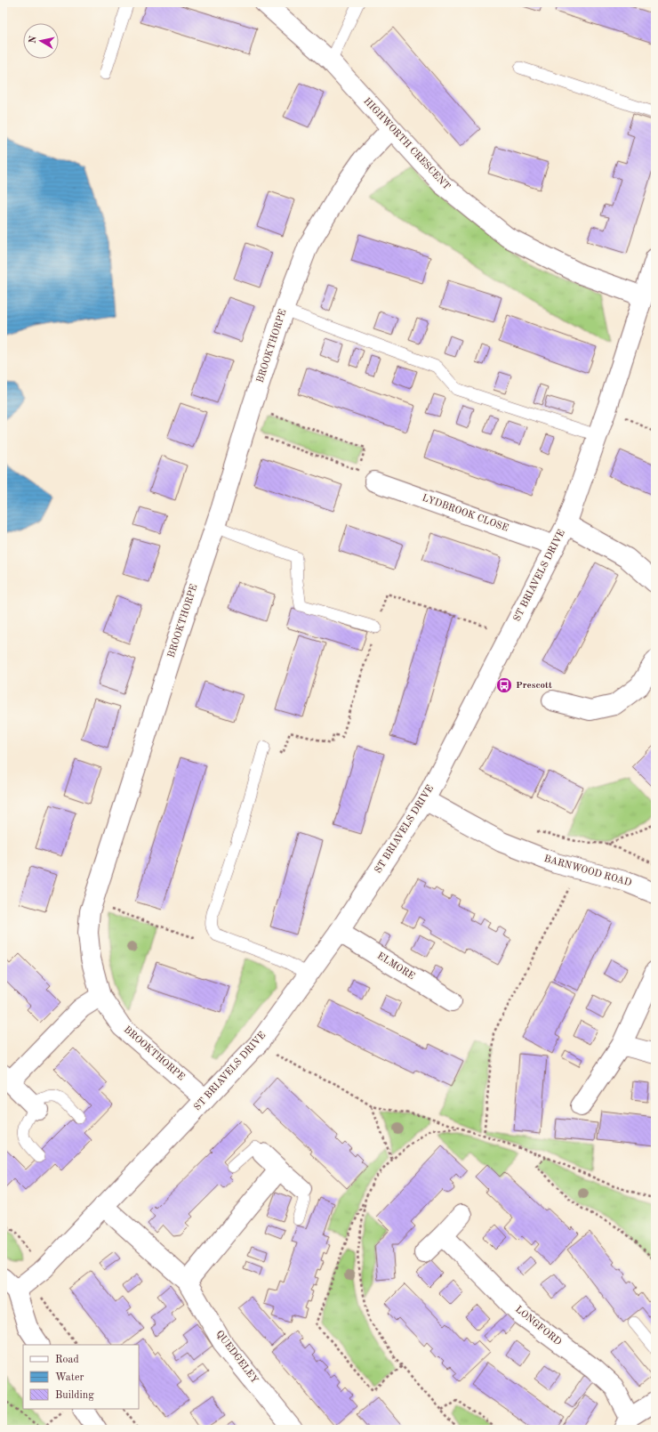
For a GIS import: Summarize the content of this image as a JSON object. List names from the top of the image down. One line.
{"streets":{"street":["HIGHWORTH CRESCENT","BROOKTHORPE","LYDBROOK CLOSE","ST BRIAVELS DRIVE","BARNWOOD ROAD","ELMORE","LONGFORD","QUEDGELEY"]},"crossings":[["HIGHWORTH CRESCENT","BROOKTHORPE"],["HIGHWORTH CRESCENT","ST BRIAVELS DRIVE"],["BROOKTHORPE","ST BRIAVELS DRIVE"],["LYDBROOK CLOSE","ST BRIAVELS DRIVE"],["ST BRIAVELS DRIVE","BARNWOOD ROAD"],["ST BRIAVELS DRIVE","ELMORE"],["ST BRIAVELS DRIVE","QUEDGELEY"]],"places":{"bus stop":["Prescott"]},"legend":["Road","Water","Building"],"north":"left"}
